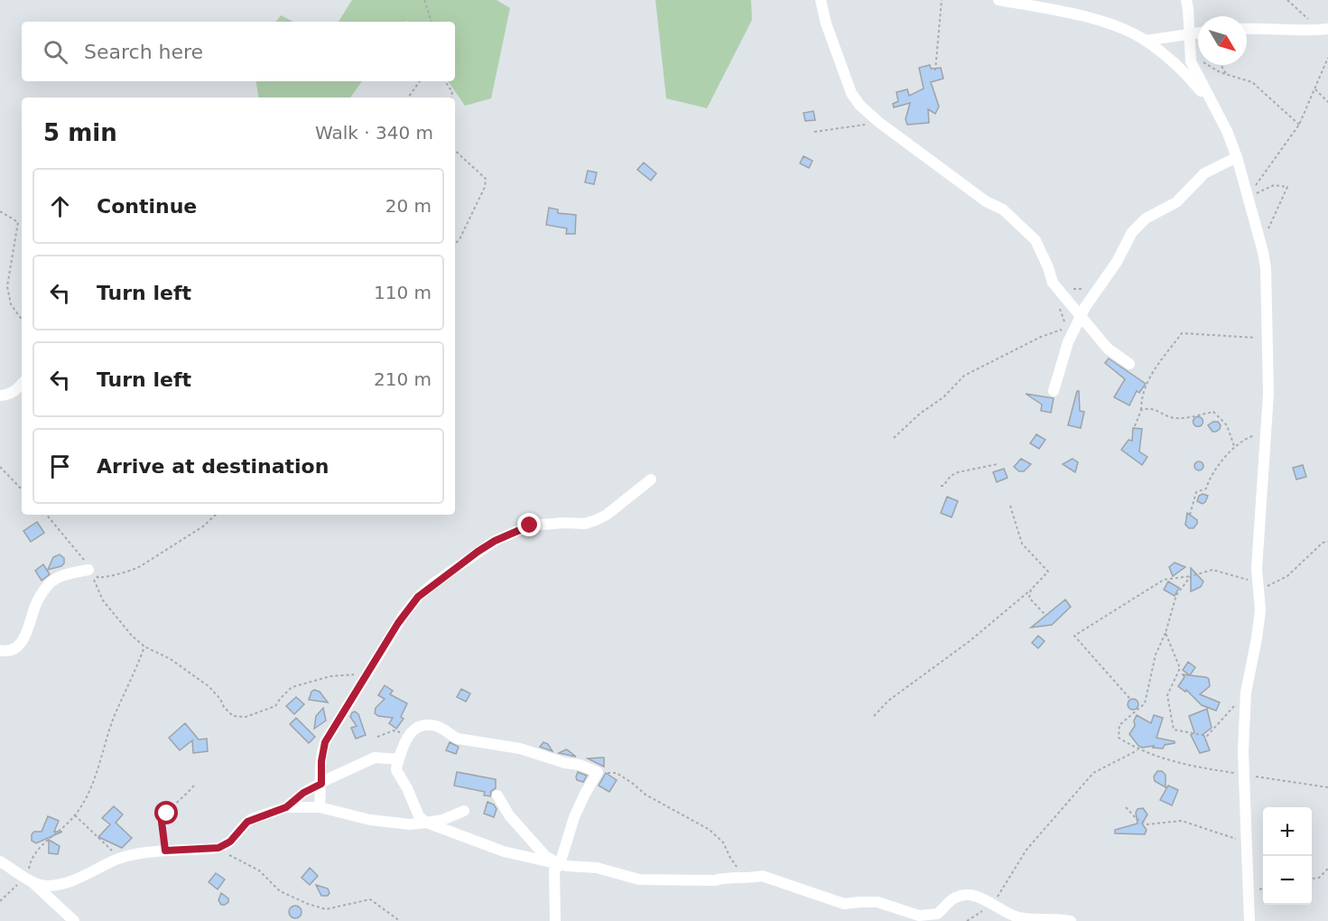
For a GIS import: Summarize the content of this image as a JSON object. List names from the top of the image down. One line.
{"north":"bottom right","page":{"search":"Search here","heading":["5 min","Walk · 340 m"],"list":[["Continue","20 m"],["Turn left","110 m"],["Turn left","210 m"],"Arrive at destination"],"map_buttons":["+","−"]}}
